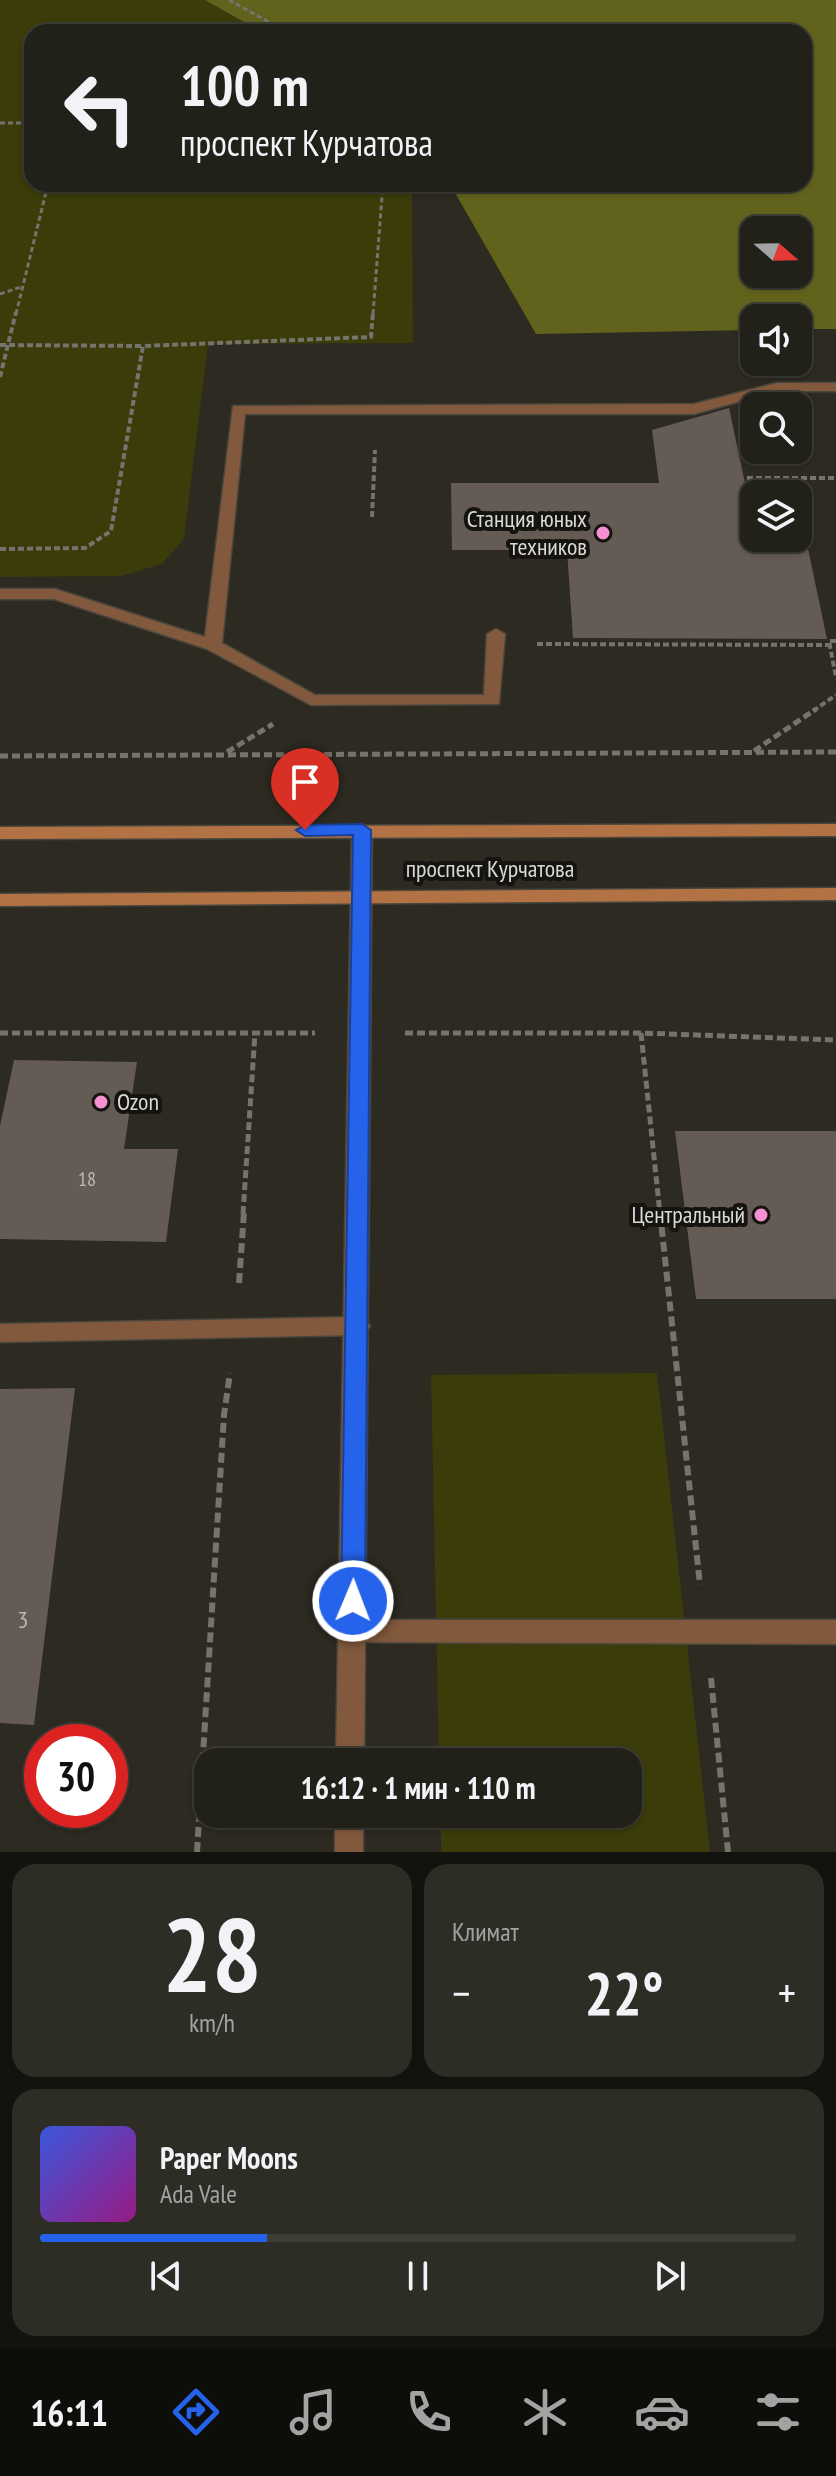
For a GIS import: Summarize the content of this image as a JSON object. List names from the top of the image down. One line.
{"streets":{"main road":["проспект Курчатова"]},"places":["Станция юных техников","Ozon","Центральный"],"house_numbers":["18","3"],"north":"right","page":{"turn":["100 m","проспект Курчатова"],"limit":"30","trip":"16:12 · 1 мин · 110 m","tile":[["28","km/h"],"Климат"],"heat":["−","22°","+"],"song":["Paper Moons","Ada Vale"],"tabs":"16:11"}}
